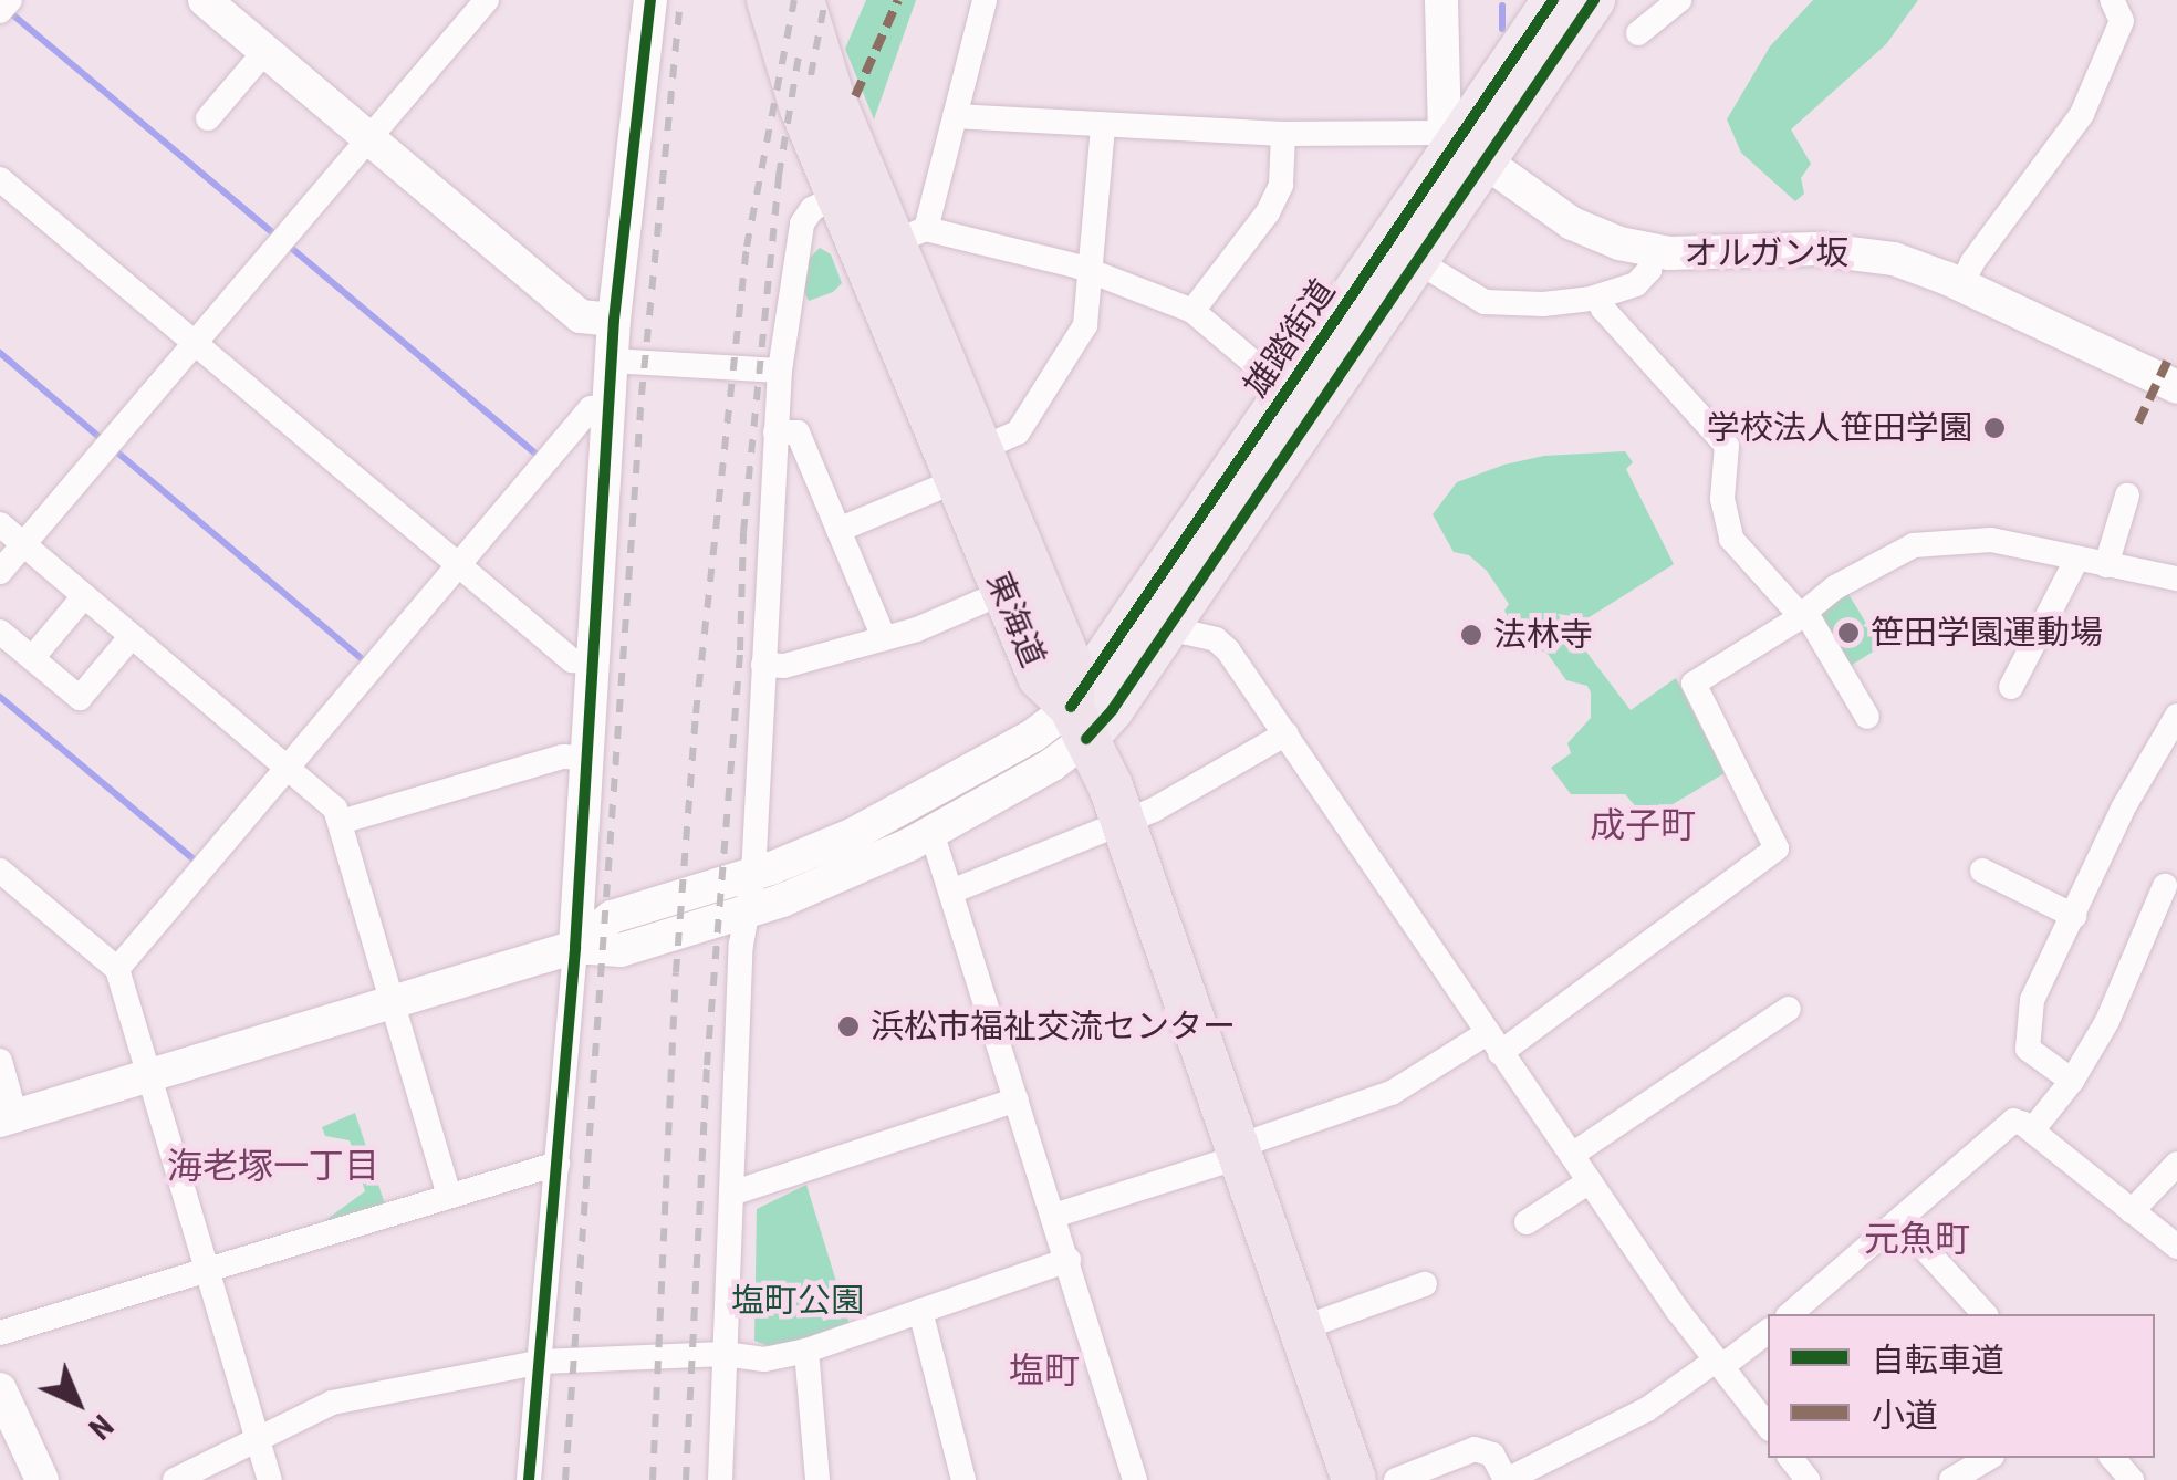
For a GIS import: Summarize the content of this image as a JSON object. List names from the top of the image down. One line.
{"streets":{"highway":["東海道"],"main road":["雄踏街道"],"street":["オルガン坂"]},"crossings":[["オルガン坂","雄踏街道"],["雄踏街道","東海道"]],"districts":["成子町","海老塚一丁目","元魚町","塩町"],"parks":["塩町公園"],"places":["学校法人笹田学園","笹田学園運動場","法林寺","浜松市福祉交流センター"],"legend":["自転車道","小道"],"north":"bottom right"}
